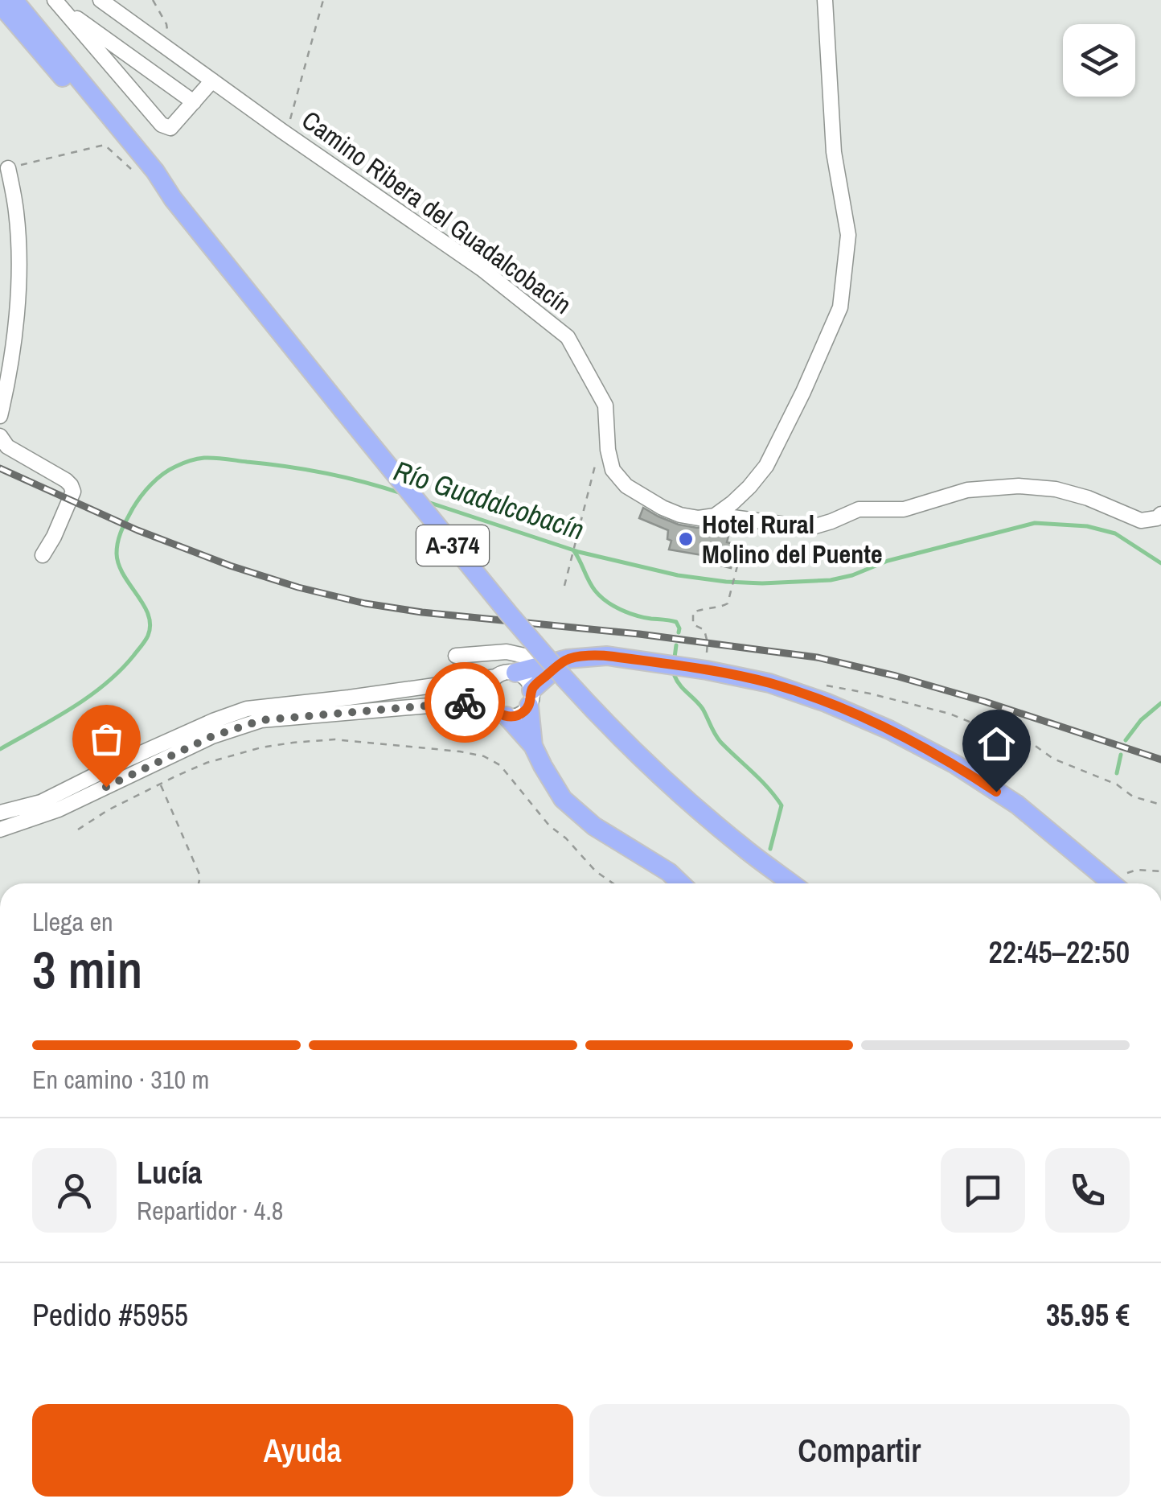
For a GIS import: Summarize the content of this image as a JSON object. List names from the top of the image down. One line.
{"streets":{"main road":["A-374"],"street":["Camino Ribera del Guadalcobacín"]},"water":["Río Guadalcobacín"],"places":["Hotel Rural Molino del Puente"],"page":{"heading":["3 min","Llega en","22:45–22:50"],"panel":["Lucía","Repartidor · 4.8","Pedido #5955","35.95 €"],"bar":"En camino · 310 m","buttons":["Ayuda","Compartir"]}}
